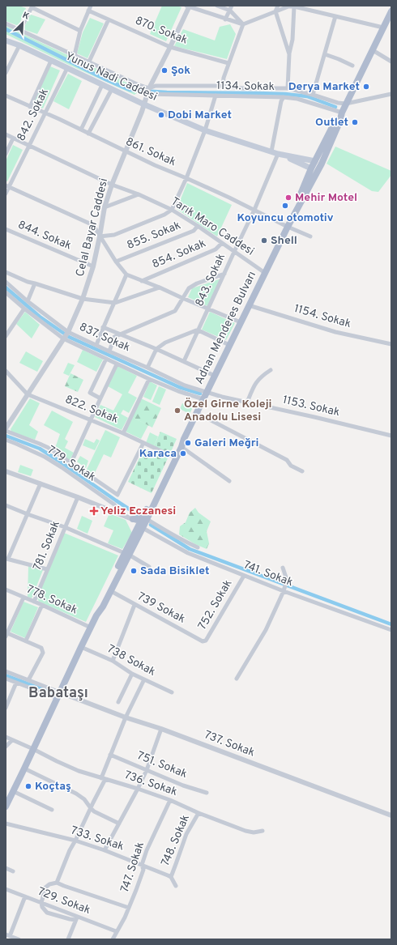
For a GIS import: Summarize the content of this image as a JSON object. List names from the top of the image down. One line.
{"streets":{"main road":["Yunus Nadi Caddesi","Adnan Menderes Bulvarı"],"street":["870. Sokak","1134. Sokak","842. Sokak","861. Sokak","Tarık Maro Caddesi","Celal Bayar Caddesi","844. Sokak","855. Sokak","854. Sokak","843. Sokak","1154. Sokak","837. Sokak","1153. Sokak","822. Sokak","779. Sokak","781. Sokak","741. Sokak","778. Sokak","752. Sokak","739 Sokak","738 Sokak","737. Sokak","751. Sokak","736. Sokak","733. Sokak","748. Sokak","747. Sokak","729. Sokak"]},"crossings":[["870. Sokak","Celal Bayar Caddesi"],["Yunus Nadi Caddesi","842. Sokak"],["Yunus Nadi Caddesi","Celal Bayar Caddesi"],["Yunus Nadi Caddesi","843. Sokak"],["Yunus Nadi Caddesi","Adnan Menderes Bulvarı"],["1134. Sokak","Celal Bayar Caddesi"],["1134. Sokak","Adnan Menderes Bulvarı"],["842. Sokak","861. Sokak"],["842. Sokak","Tarık Maro Caddesi"],["861. Sokak","Celal Bayar Caddesi"],["861. Sokak","843. Sokak"],["861. Sokak","Adnan Menderes Bulvarı"],["Tarık Maro Caddesi","Celal Bayar Caddesi"],["Tarık Maro Caddesi","855. Sokak"],["Tarık Maro Caddesi","854. Sokak"],["Tarık Maro Caddesi","843. Sokak"],["Tarık Maro Caddesi","Adnan Menderes Bulvarı"],["Celal Bayar Caddesi","844. Sokak"],["Celal Bayar Caddesi","837. Sokak"],["Celal Bayar Caddesi","822. Sokak"],["1154. Sokak","Adnan Menderes Bulvarı"],["Adnan Menderes Bulvarı","837. Sokak"],["Adnan Menderes Bulvarı","1153. Sokak"],["Adnan Menderes Bulvarı","822. Sokak"],["Adnan Menderes Bulvarı","741. Sokak"],["Adnan Menderes Bulvarı","778. Sokak"],["Adnan Menderes Bulvarı","739 Sokak"],["Adnan Menderes Bulvarı","738 Sokak"],["Adnan Menderes Bulvarı","737. Sokak"],["Adnan Menderes Bulvarı","736. Sokak"],["837. Sokak","1153. Sokak"],["781. Sokak","778. Sokak"],["741. Sokak","752. Sokak"],["752. Sokak","739 Sokak"],["736. Sokak","748. Sokak"],["736. Sokak","747. Sokak"],["733. Sokak","748. Sokak"],["733. Sokak","747. Sokak"],["747. Sokak","729. Sokak"]],"districts":["Babataşı"],"places":{"other":["Şok","Derya Market","Dobi Market","Outlet","Mehir Motel","Koyuncu otomotiv","Shell","Özel Girne Koleji Anadolu Lisesi","Galeri Meğri","Karaca","Sada Bisiklet","Koçtaş"],"health":["Yeliz Eczanesi"]},"north":"top right"}
